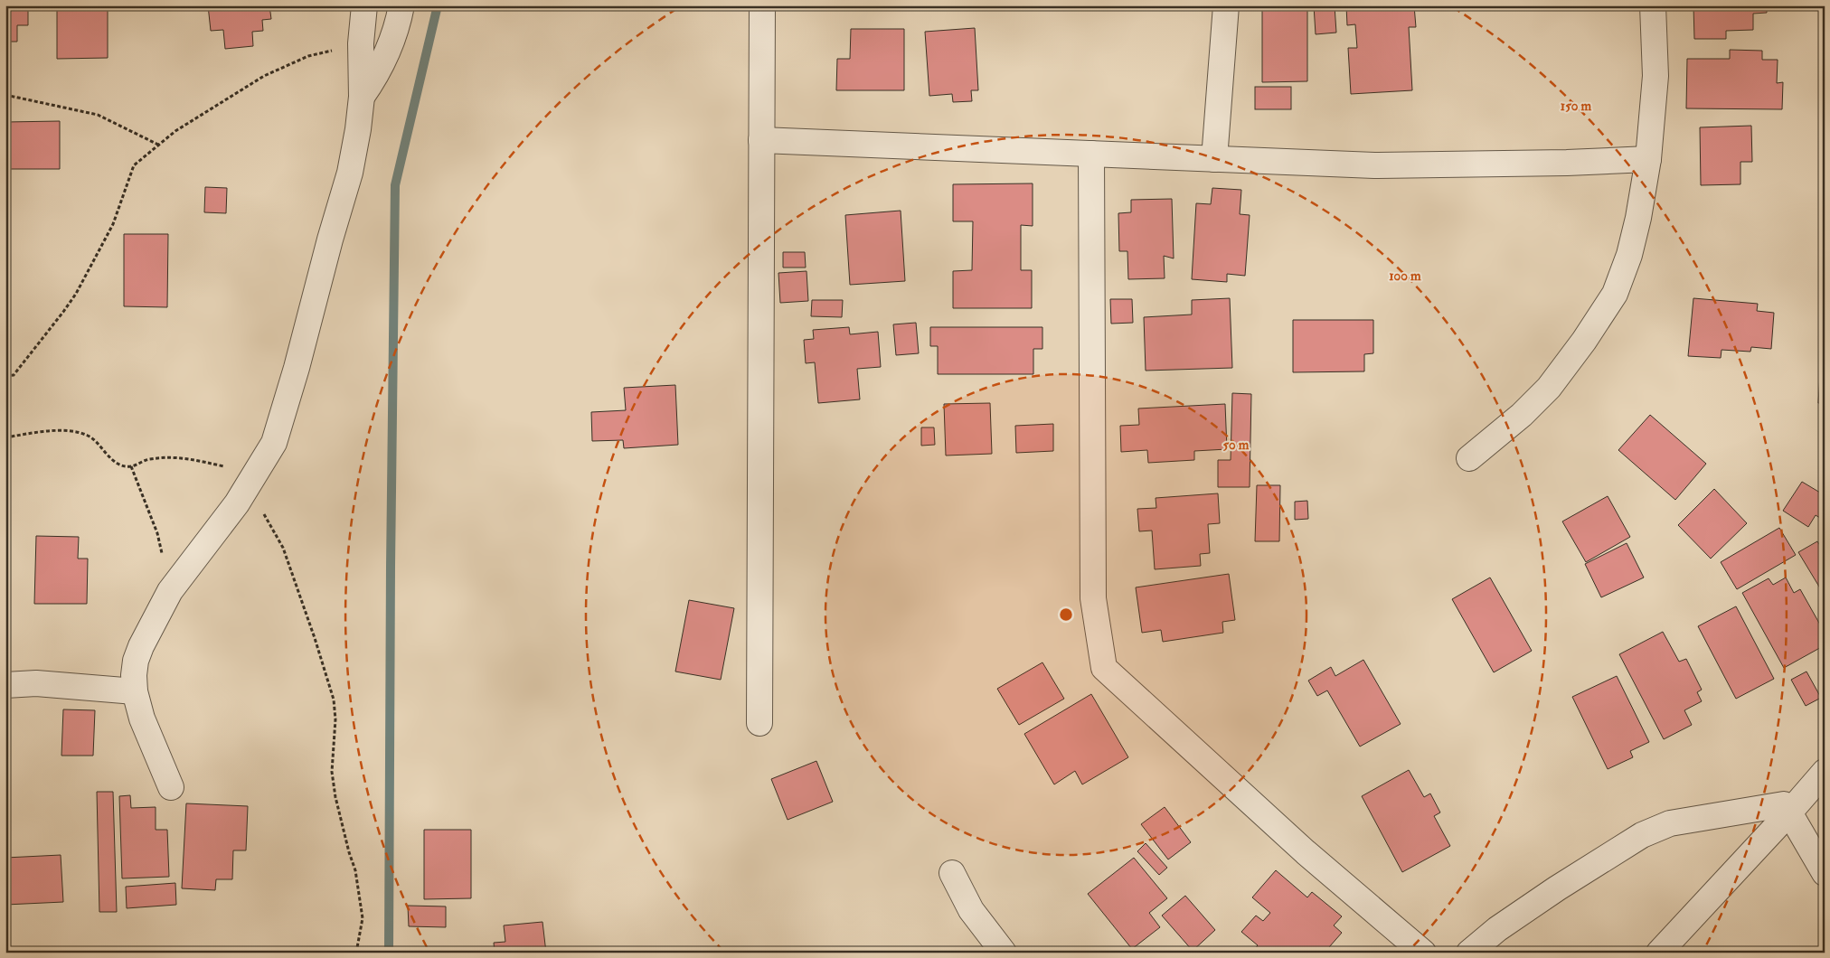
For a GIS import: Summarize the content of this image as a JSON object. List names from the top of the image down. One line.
{"rings":["150 m","100 m","50 m"]}
